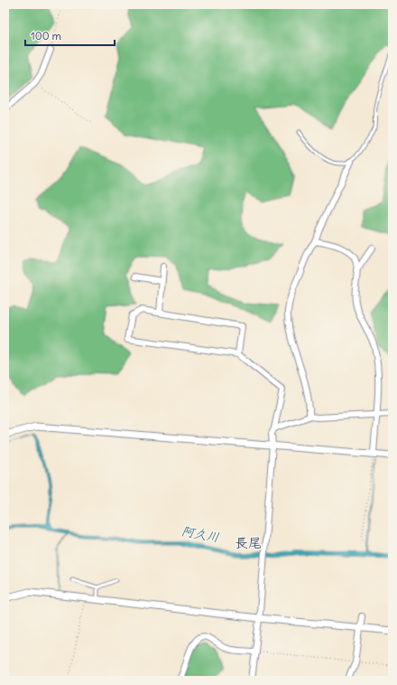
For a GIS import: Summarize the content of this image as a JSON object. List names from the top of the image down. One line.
{"districts":["長尾"],"water":["阿久川"],"scale_bar":"100 m"}
